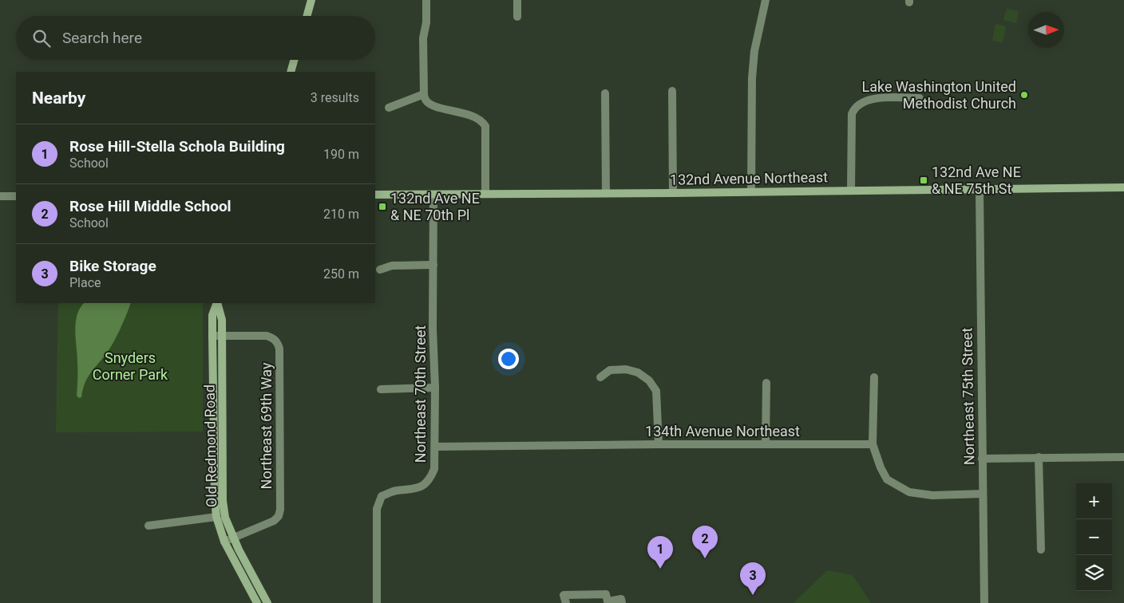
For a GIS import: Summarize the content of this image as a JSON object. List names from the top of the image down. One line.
{"streets":{"main road":["132nd Avenue Northeast","Old Redmond Road"],"street":["Northeast 70th Street","Northeast 75th Street","Northeast 69th Way","134th Avenue Northeast"]},"crossings":[["132nd Avenue Northeast","Northeast 70th Street"],["132nd Avenue Northeast","Northeast 75th Street"],["Northeast 70th Street","134th Avenue Northeast"],["Northeast 69th Way","Old Redmond Road"]],"parks":["Snyders Corner Park"],"places":{"other":["Lake Washington United Methodist Church"],"transit":["132nd Ave NE & NE 75th St","132nd Ave NE & NE 70th Pl"]},"north":"right","page":{"search":"Search here","heading":["Nearby","3 results"],"list":[{"mark":"1","name":"Rose Hill-Stella Schola Building","note":"School","value":"190 m"},{"mark":"2","name":"Rose Hill Middle School","note":"School","value":"210 m"},{"mark":"3","name":"Bike Storage","note":"Place","value":"250 m"}],"map_buttons":["+","−"],"pins":["2","1","3"]}}
